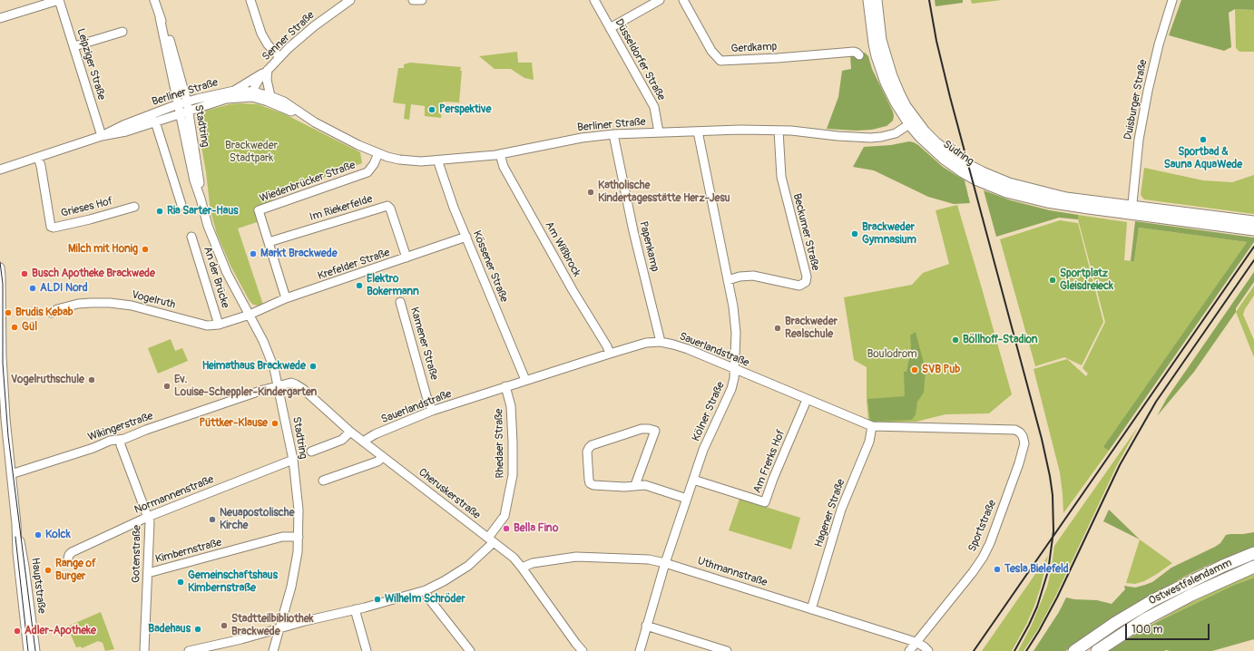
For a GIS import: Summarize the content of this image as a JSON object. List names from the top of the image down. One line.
{"streets":{"highway":["Ostwestfalendamm"],"main road":["Südring"],"street":["Senner Straße","Gerdkamp","Düsseldorfer Straße","Leipziger Straße","Berliner Straße","Duisburger Straße","Stadtring","Wiedenbrücker Straße","Grieses Hof","Im Riekerfelde","Beckumer Straße","Papenkamp","Am Wißbrock","Krefelder Straße","Kössener Straße","An der Brücke","Vogelruth","Kamener Straße","Sauerlandstraße","Kölner Straße","Wikingerstraße","Rhedaer Straße","Am Frerks Hof","Cheruskerstraße","Normannenstraße","Hagener Straße","Sportstraße","Kimbernstraße","Gotenstraße","Uthmannstraße","Hauptstraße"]},"crossings":[["Senner Straße","Berliner Straße"],["Düsseldorfer Straße","Berliner Straße"],["Leipziger Straße","Berliner Straße"],["Berliner Straße","Stadtring"],["Berliner Straße","Südring"],["Berliner Straße","Wiedenbrücker Straße"],["Berliner Straße","Grieses Hof"],["Berliner Straße","Beckumer Straße"],["Berliner Straße","Papenkamp"],["Berliner Straße","Am Wißbrock"],["Berliner Straße","Kössener Straße"],["Berliner Straße","Kölner Straße"],["Duisburger Straße","Südring"],["Stadtring","Krefelder Straße"],["Stadtring","Vogelruth"],["Stadtring","Wikingerstraße"],["Stadtring","Rhedaer Straße"],["Stadtring","Cheruskerstraße"],["Stadtring","Normannenstraße"],["Stadtring","Kimbernstraße"],["Wiedenbrücker Straße","Im Riekerfelde"],["Wiedenbrücker Straße","Krefelder Straße"],["Im Riekerfelde","Krefelder Straße"],["Beckumer Straße","Kölner Straße"],["Papenkamp","Sauerlandstraße"],["Am Wißbrock","Sauerlandstraße"],["Krefelder Straße","Kössener Straße"],["Krefelder Straße","Vogelruth"],["Kössener Straße","Sauerlandstraße"],["An der Brücke","Vogelruth"],["Kamener Straße","Sauerlandstraße"],["Sauerlandstraße","Kölner Straße"],["Sauerlandstraße","Rhedaer Straße"],["Sauerlandstraße","Am Frerks Hof"],["Sauerlandstraße","Cheruskerstraße"],["Sauerlandstraße","Hagener Straße"],["Sauerlandstraße","Sportstraße"],["Kölner Straße","Am Frerks Hof"],["Kölner Straße","Uthmannstraße"],["Wikingerstraße","Cheruskerstraße"],["Wikingerstraße","Gotenstraße"],["Wikingerstraße","Hauptstraße"],["Rhedaer Straße","Cheruskerstraße"],["Cheruskerstraße","Uthmannstraße"],["Normannenstraße","Gotenstraße"],["Hagener Straße","Uthmannstraße"],["Sportstraße","Uthmannstraße"],["Kimbernstraße","Gotenstraße"]],"parks":["Brackweder Stadtpark","Boulodrom"],"places":["Perspektive","Sportbad & Sauna AquaWede","Katholische Kindertagesstätte Herz-Jesu","Ria Sarter-Haus","Brackweder Gymnasium","Milch mit Honig","Markt Brackwede","Busch Apotheke Brackwede","Sportplatz Gleisdreieck","Elektro Bokermann","ALDI Nord","Brudis Kebab","Gül","Brackweder Realschule","Böllhoff-Stadion","Heimathaus Brackwede","SVB Pub","Vogelruthschule","Ev. Louise-Scheppler-Kindergarten","Püttker-Klause","Neuapostolische Kirche","Bella Fino","Kolck","Tesla Bielefeld","Range of Burger","Gemeinschaftshaus Kimbernstraße","Wilhelm Schröder","Stadtteilbibliothek Brackwede","Badehaus","Adler-Apotheke"],"scale_bar":"100 m"}
